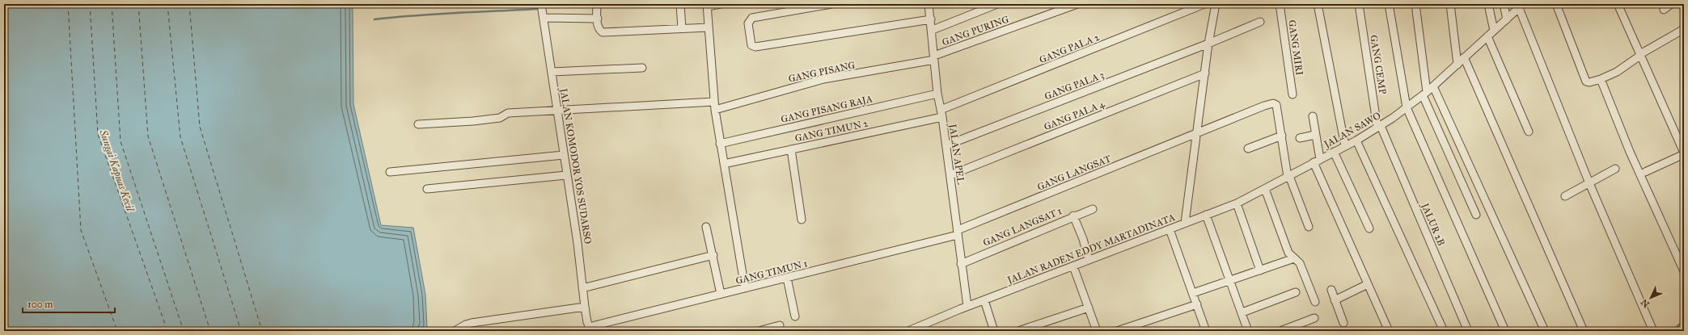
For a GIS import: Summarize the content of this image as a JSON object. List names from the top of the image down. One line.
{"streets":{"street":["GANG PURING","GANG MIRI","GANG PALA 2","GANG CEMP","GANG PISANG","GANG PALA 3","GANG PISANG RAJA","GANG PALA 4","JALAN SAWO","GANG TIMUN 2","JALAN APEL","JALAN KOMODOR YOS SUDARSO","GANG LANGSAT","JALUR 2B","GANG LANGSAT 1","JALAN RADEN EDDY MARTADINATA","GANG TIMUN 1"]},"crossings":[["GANG PURING","GANG PISANG"],["GANG PURING","JALAN APEL"],["GANG PALA 2","GANG TIMUN 2"],["GANG PALA 2","JALAN APEL"],["GANG CEMP","JALAN SAWO"],["GANG CEMP","JALUR 2B"],["GANG PISANG","JALAN APEL"],["GANG PISANG","JALAN KOMODOR YOS SUDARSO"],["GANG PALA 3","JALAN APEL"],["GANG PALA 3","JALAN RADEN EDDY MARTADINATA"],["GANG PISANG RAJA","JALAN APEL"],["GANG PALA 4","JALAN APEL"],["GANG PALA 4","JALAN RADEN EDDY MARTADINATA"],["JALAN SAWO","JALUR 2B"],["JALAN SAWO","JALAN RADEN EDDY MARTADINATA"],["GANG TIMUN 2","JALAN APEL"],["JALAN APEL","GANG LANGSAT"],["JALAN APEL","GANG LANGSAT 1"],["JALAN APEL","JALAN RADEN EDDY MARTADINATA"],["JALAN APEL","GANG TIMUN 1"],["JALAN KOMODOR YOS SUDARSO","GANG TIMUN 1"],["GANG LANGSAT","JALAN RADEN EDDY MARTADINATA"],["GANG LANGSAT","GANG TIMUN 1"]],"water":["Sungai Kapuas Kecil"],"scale_bar":"100 m","north":"bottom left"}
